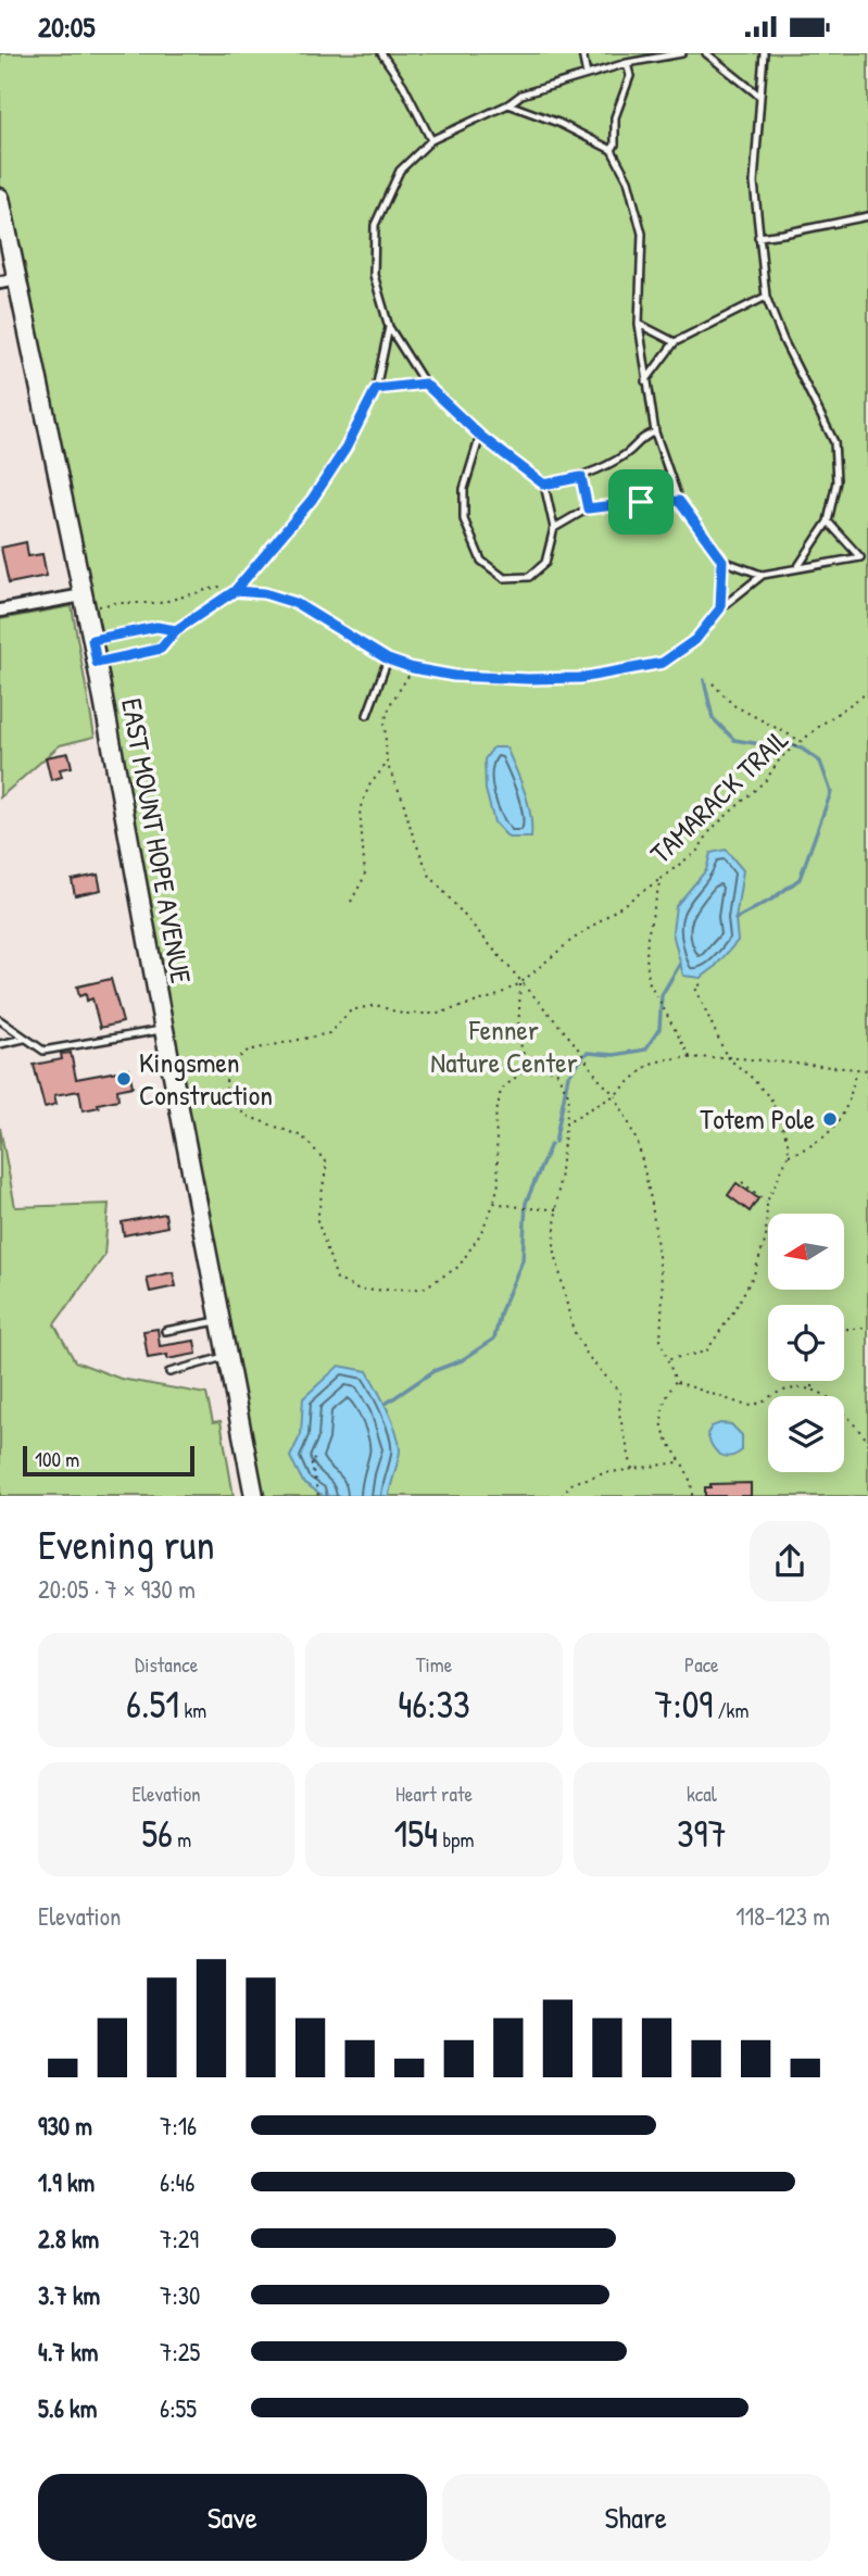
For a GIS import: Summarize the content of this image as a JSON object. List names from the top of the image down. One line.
{"streets":{"street":["EAST MOUNT HOPE AVENUE"],"path":["TAMARACK TRAIL"]},"parks":["Fenner Nature Center"],"places":["Kingsmen Construction","Totem Pole"],"scale_bar":"100 m","north":"left","page":{"status":"20:05","scale":"100 m","heading":["Evening run","20:05 · 7 × 930 m"],"stats":[["Distance","6.51 km"],["Time","46:33"],["Pace","7:09 /km"],["Elevation","56 m"],["Heart rate","154 bpm"],["kcal","397"]],"chart":["Elevation","118–123 m"],"list":[{"name":"930 m","note":"7:16"},{"name":"1.9 km","note":"6:46"},{"name":"2.8 km","note":"7:29"},{"name":"3.7 km","note":"7:30"},{"name":"4.7 km","note":"7:25"},{"name":"5.6 km","note":"6:55"}],"buttons":["Save","Share"]}}
